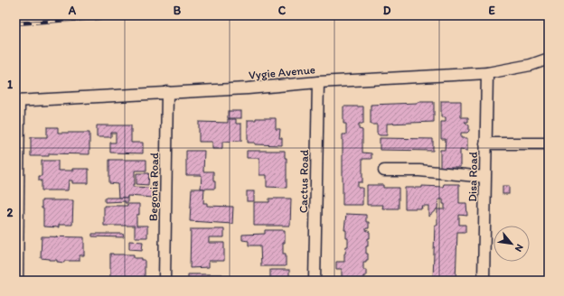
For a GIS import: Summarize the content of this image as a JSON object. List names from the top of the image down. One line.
{"streets":{"street":["Vygie Avenue","Disa Road","Cactus Road","Begonia Road"]},"crossings":[["Vygie Avenue","Disa Road"],["Vygie Avenue","Cactus Road"],["Vygie Avenue","Begonia Road"]],"north":"bottom right","grid":{"columns":["A","B","C","D","E"],"rows":["1","2"]}}
